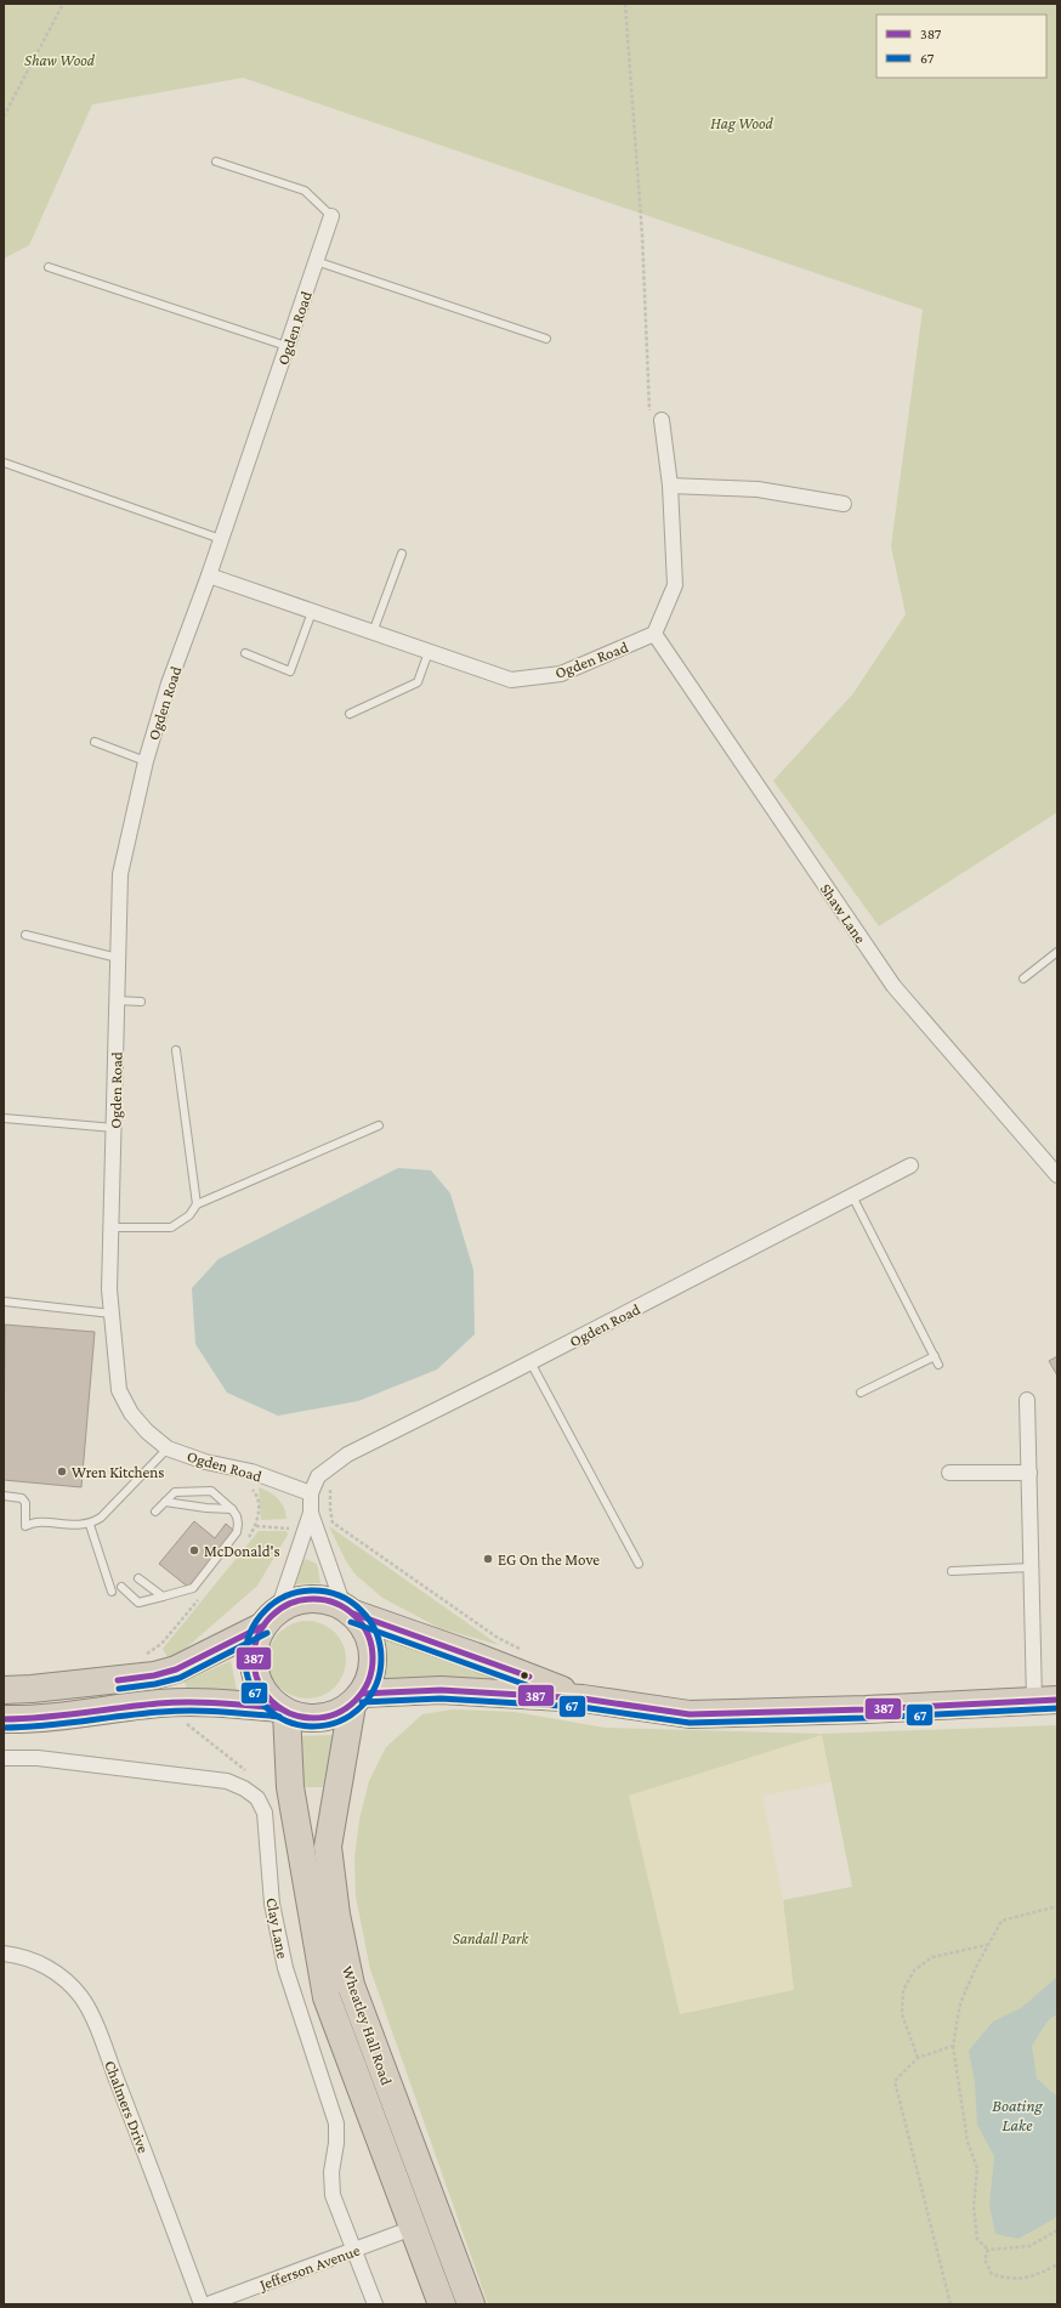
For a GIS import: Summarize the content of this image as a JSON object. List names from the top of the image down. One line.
{"streets":{"highway":["Wheatley Hall Road"],"street":["Ogden Road","Shaw Lane","Clay Lane","Chalmers Drive","Jefferson Avenue"]},"crossings":[["Ogden Road","Shaw Lane"],["Ogden Road","Wheatley Hall Road"],["Clay Lane","Jefferson Avenue"],["Wheatley Hall Road","Jefferson Avenue"]],"water":["Boating Lake"],"parks":["Shaw Wood","Hag Wood","Sandall Park"],"places":["Wren Kitchens","McDonald's","EG On the Move"],"lines":["transit line 67","transit line 387"],"legend":["387","67"]}
